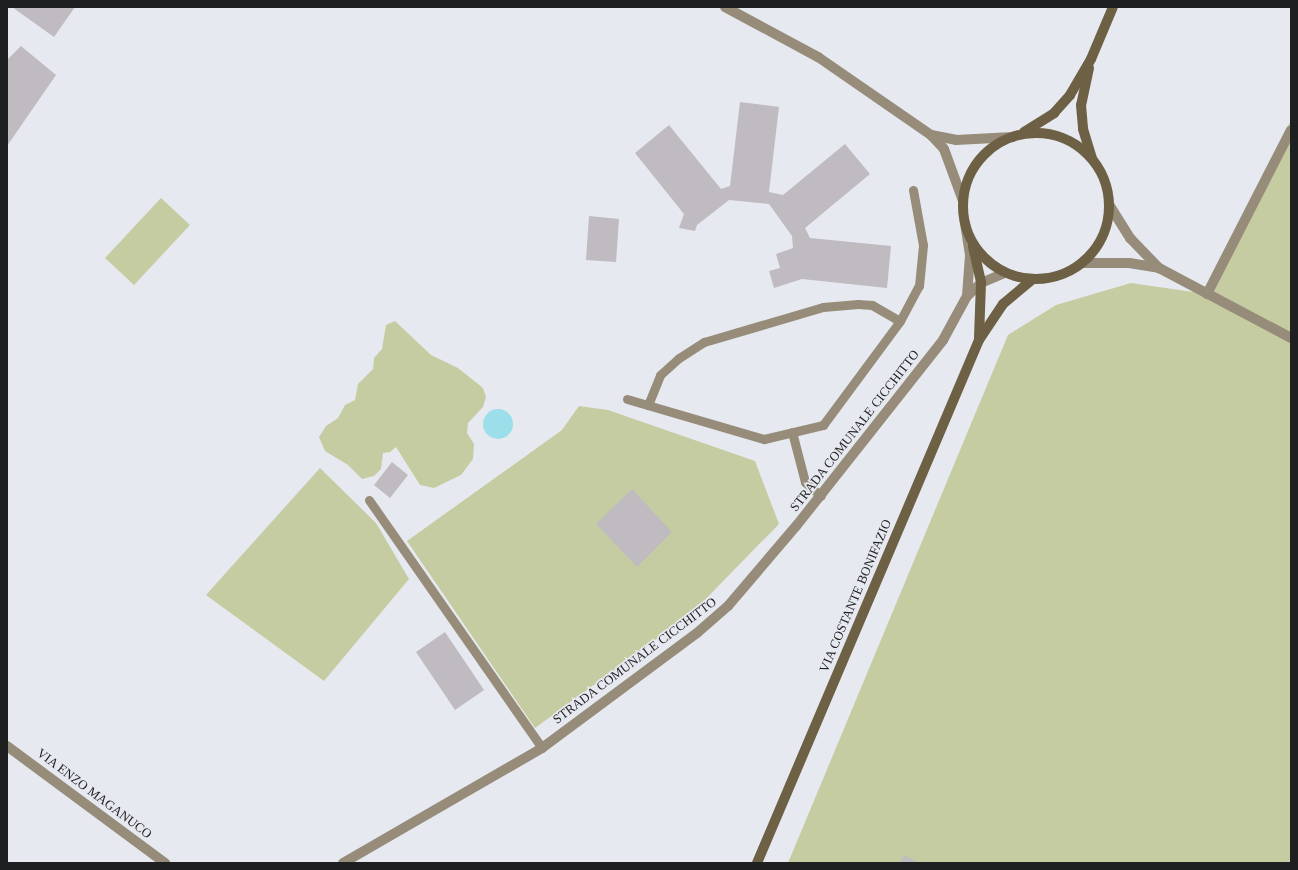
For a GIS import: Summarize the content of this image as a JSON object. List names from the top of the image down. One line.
{"streets":{"main road":["VIA COSTANTE BONIFAZIO"],"street":["STRADA COMUNALE CICCHITTO","VIA ENZO MAGANUCO"]}}
